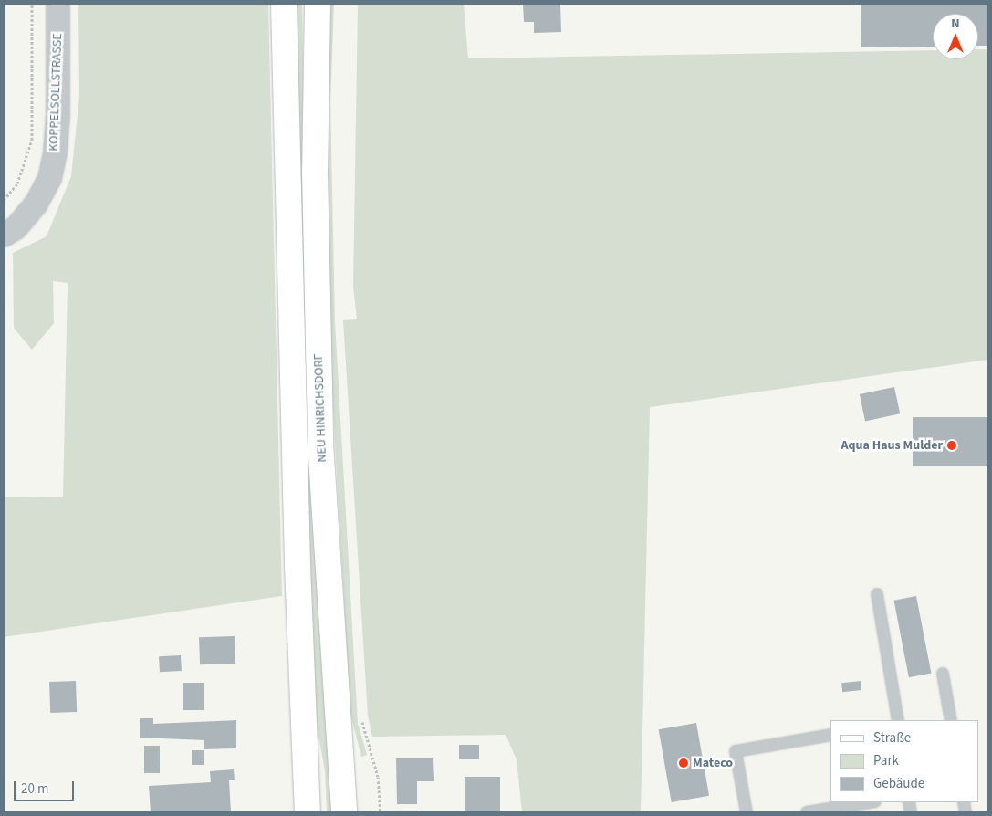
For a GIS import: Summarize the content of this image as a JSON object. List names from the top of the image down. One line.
{"streets":{"main road":["NEU HINRICHSDORF"],"street":["KOPPELSOLLSTRASSE"]},"places":["Aqua Haus Mulder","Mateco"],"legend":["Straße","Park","Gebäude"],"scale_bar":"20 m","north":"top"}
